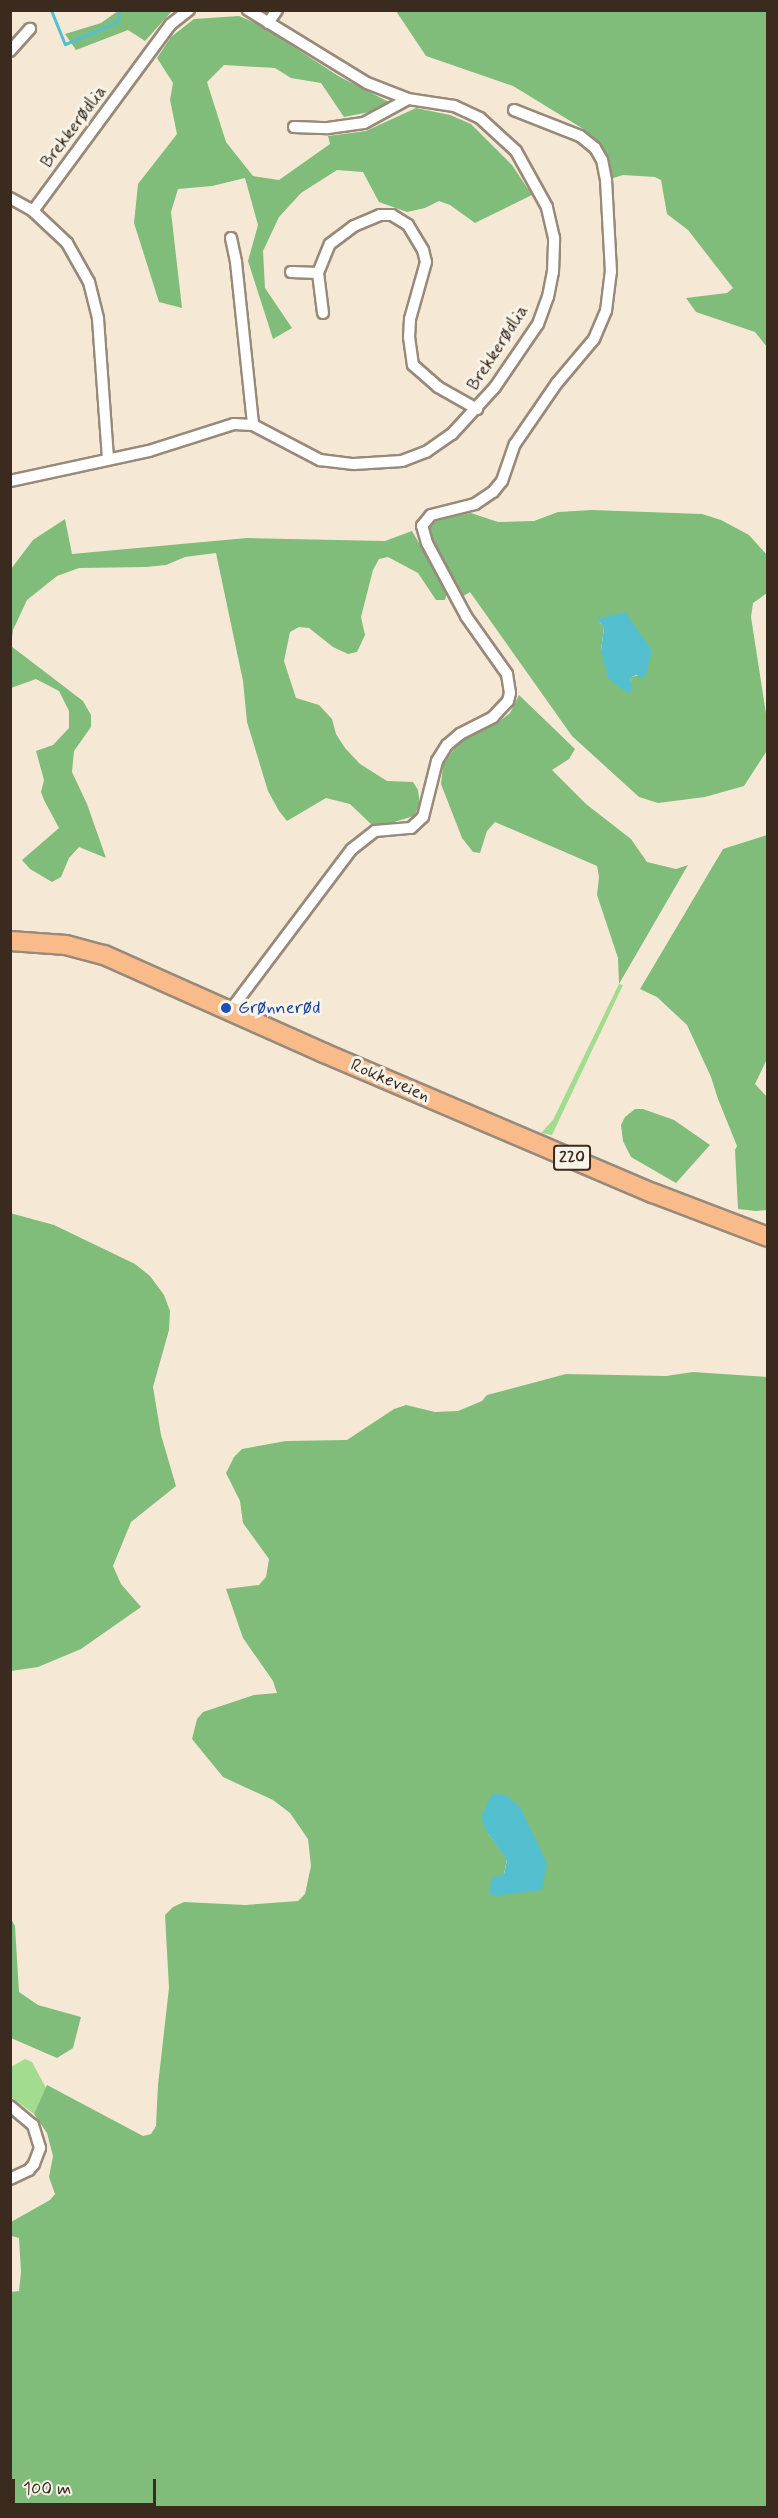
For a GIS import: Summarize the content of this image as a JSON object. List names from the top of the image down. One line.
{"streets":{"main road":["Rokkeveien","220"],"street":["Brekkerødlia"]},"places":["Grønnerød"],"scale_bar":"100 m"}
